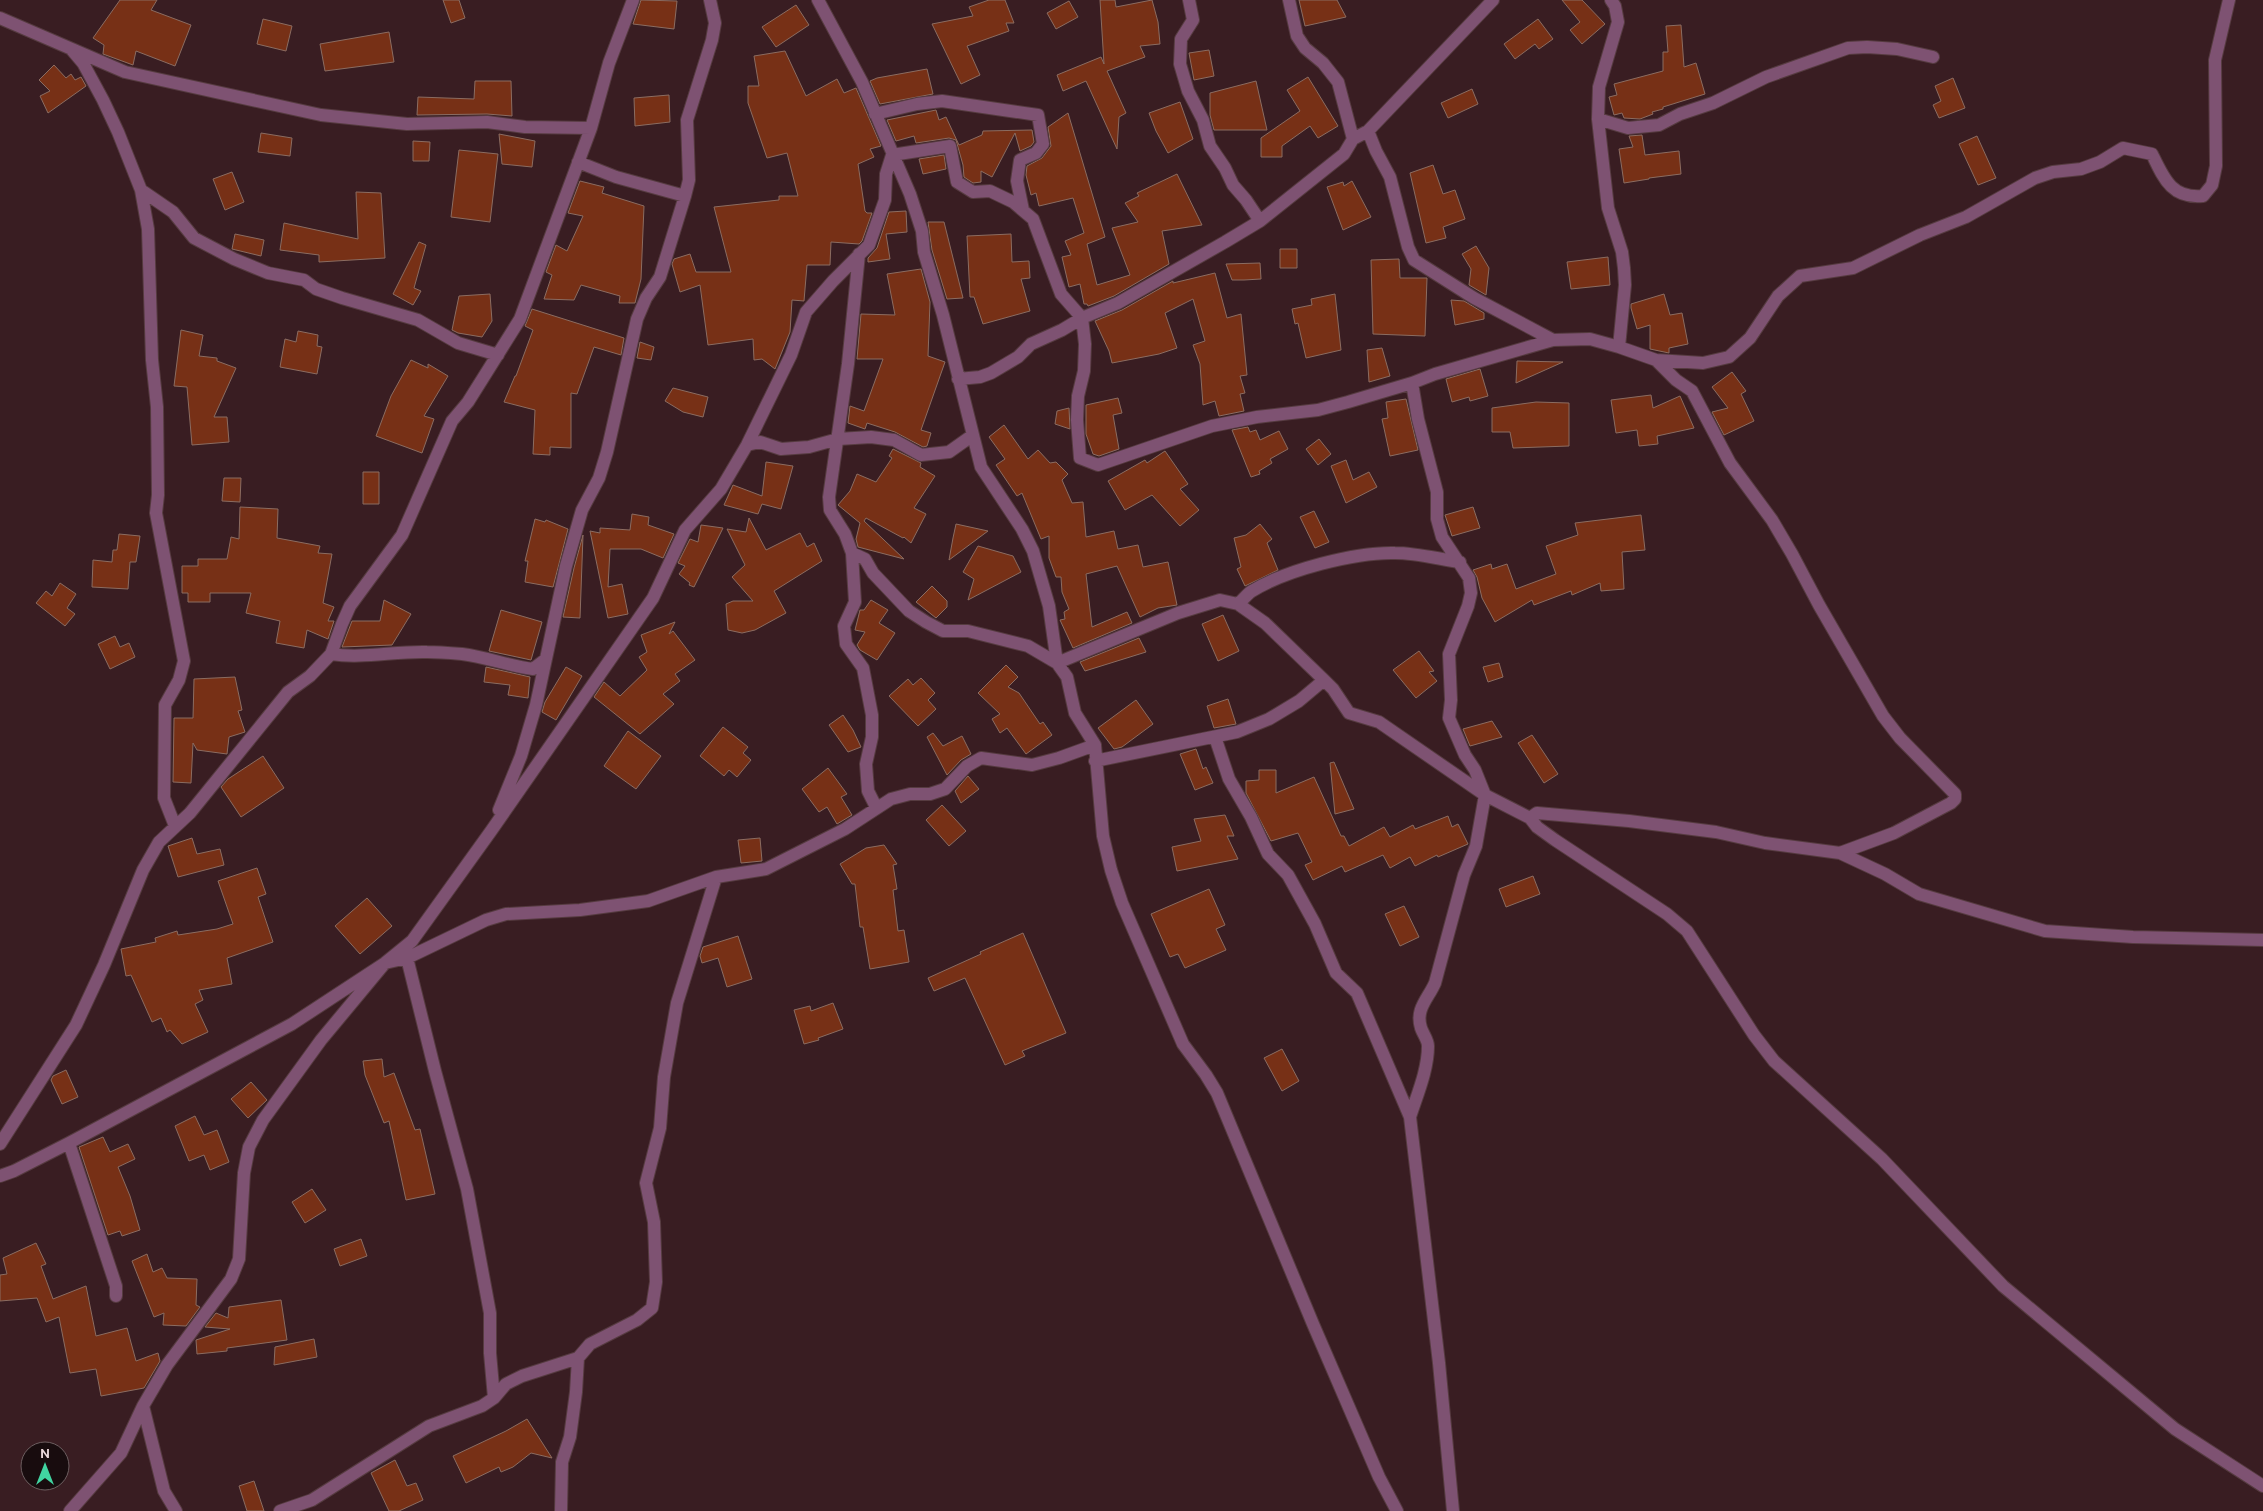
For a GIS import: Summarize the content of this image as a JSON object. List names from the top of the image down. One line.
{"north":"top"}
